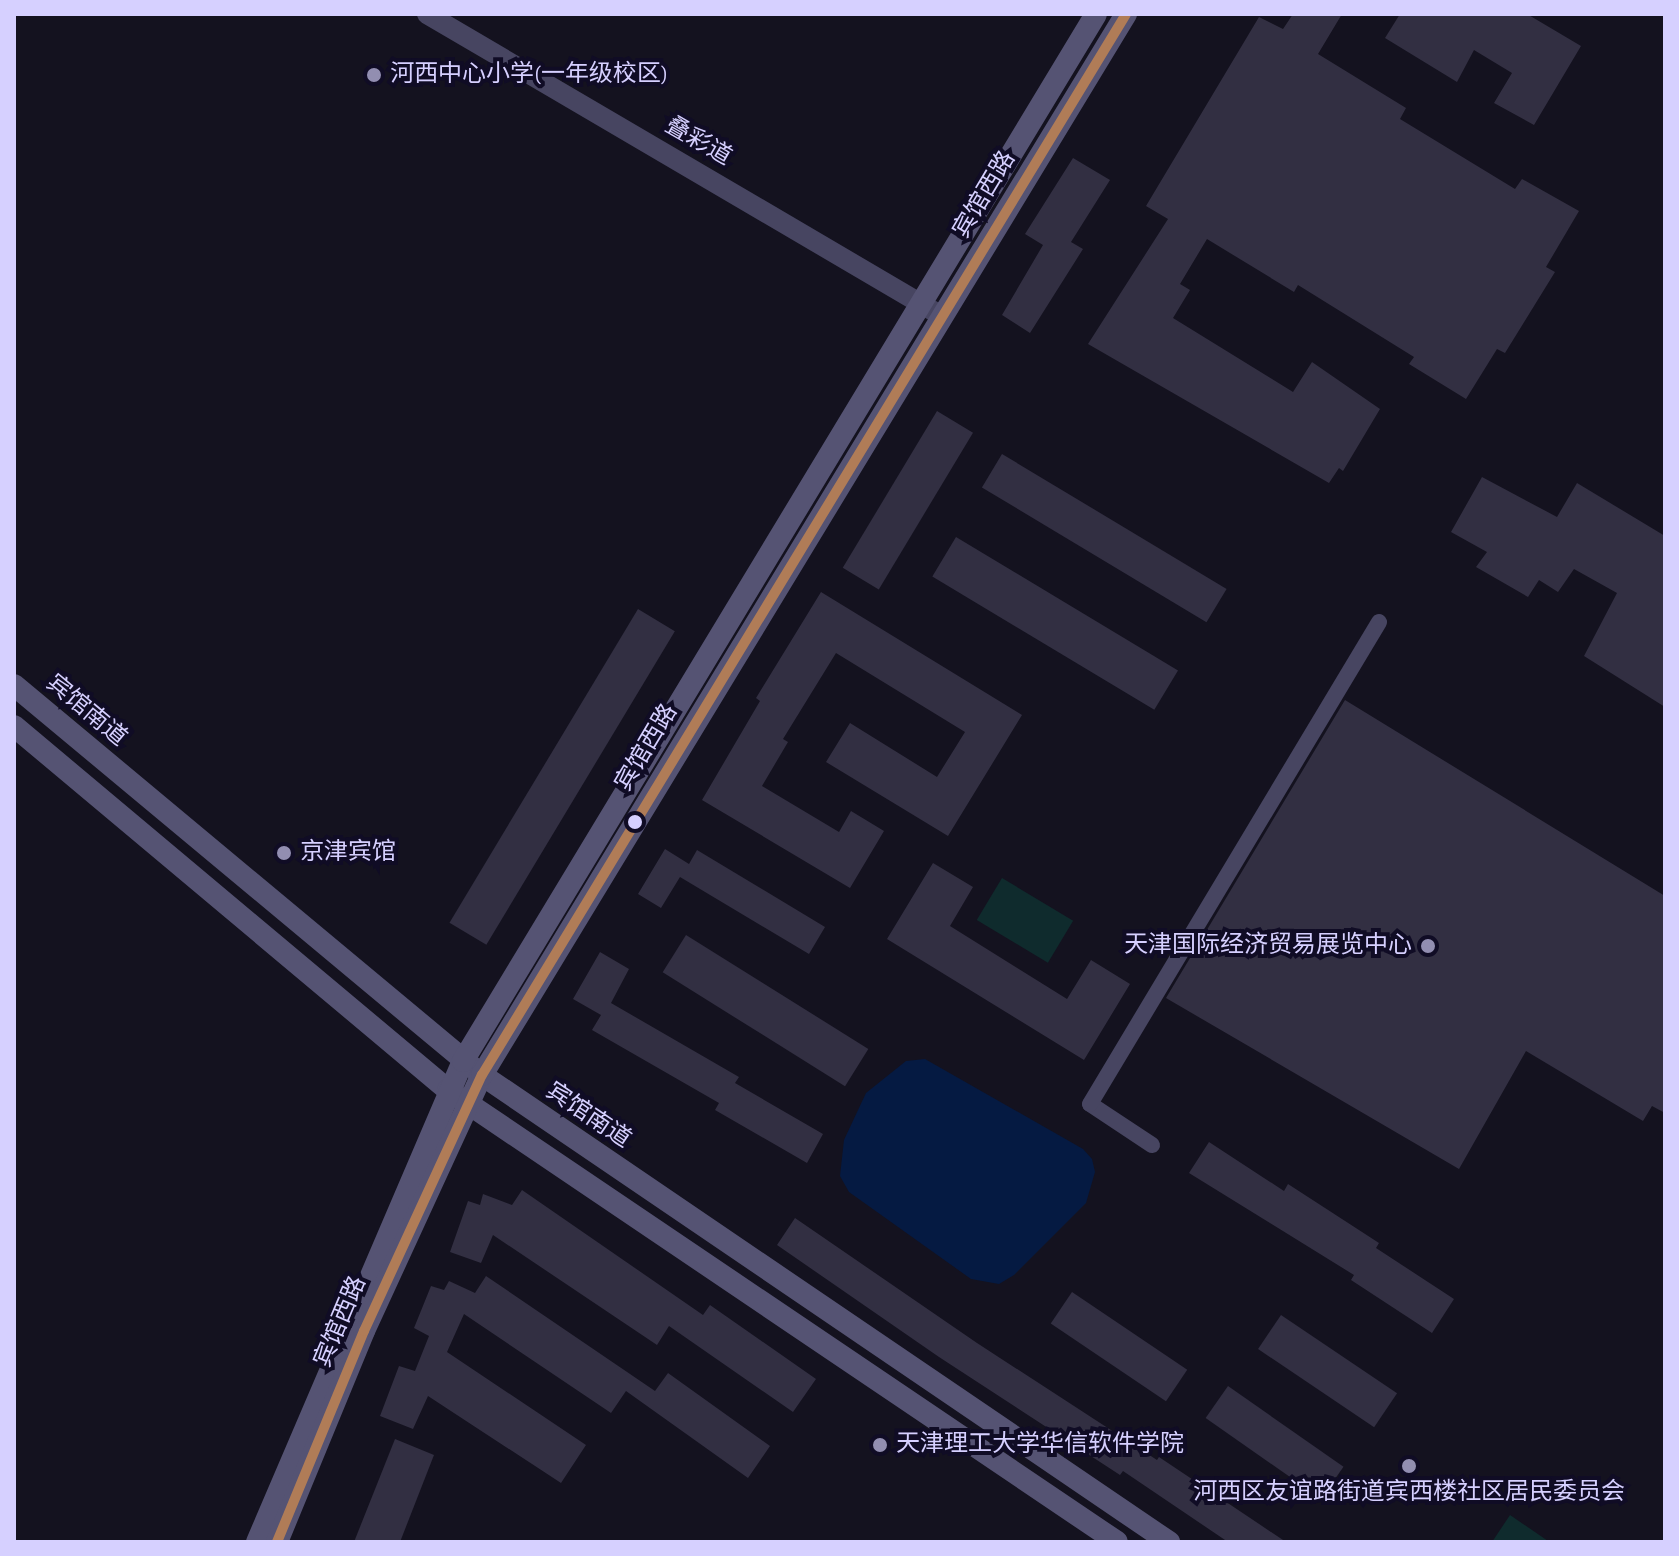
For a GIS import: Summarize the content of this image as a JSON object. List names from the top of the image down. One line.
{"streets":{"main road":["宾馆西路","宾馆南道"],"street":["叠彩道"]},"crossings":[["叠彩道","宾馆西路"],["宾馆西路","宾馆南道"]],"places":["河西中心小学(一年级校区)","京津宾馆","天津国际经济贸易展览中心","天津理工大学华信软件学院","河西区友谊路街道宾西楼社区居民委员会"]}
